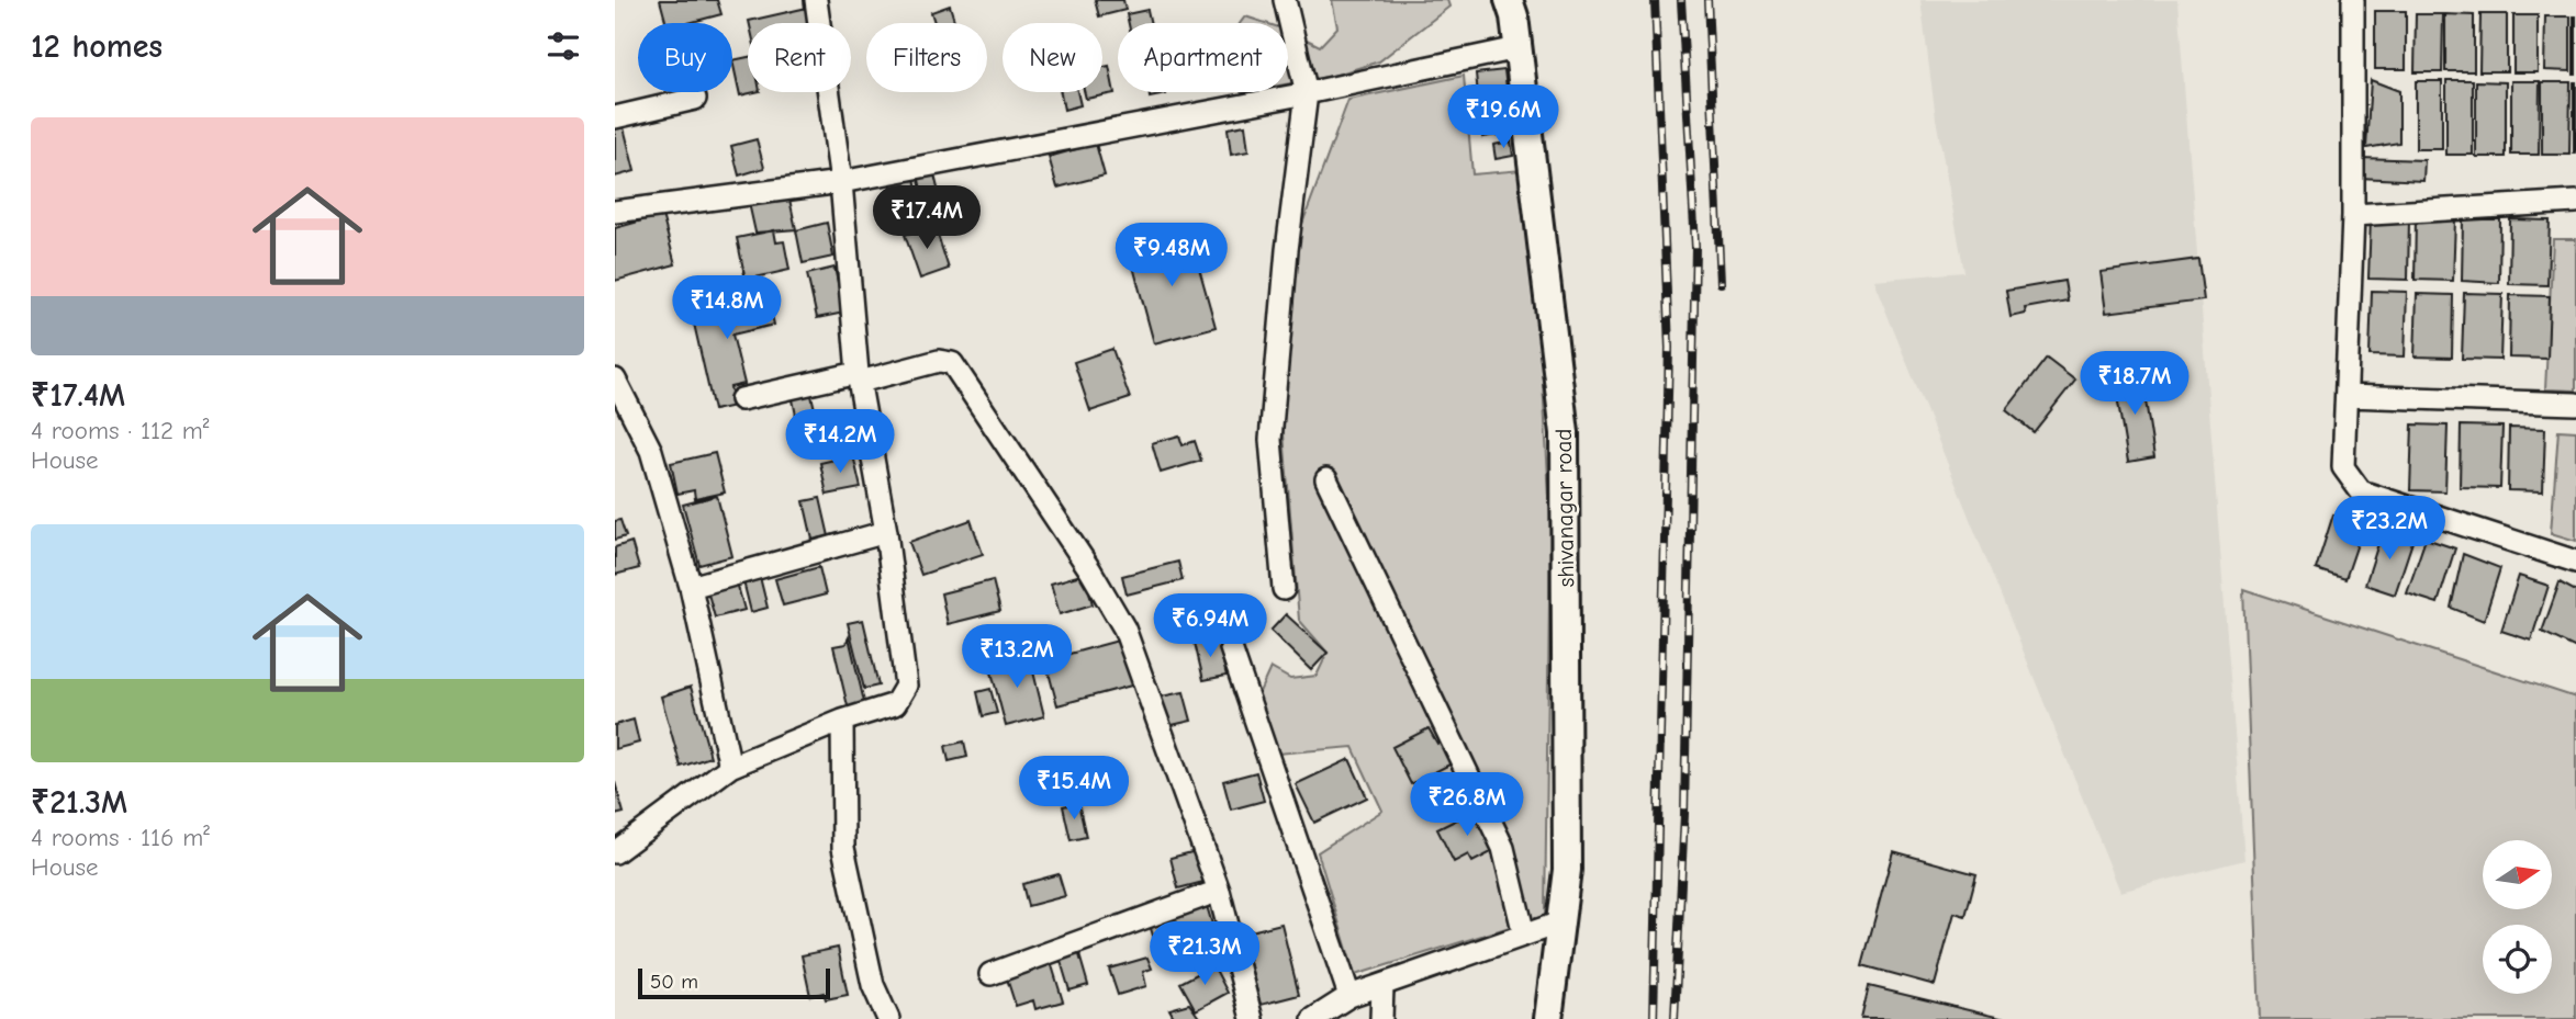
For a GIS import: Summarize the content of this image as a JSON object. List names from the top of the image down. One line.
{"streets":{"street":["shivanagar road"]},"scale_bar":"50 m","north":"right","page":{"heading":"12 homes","chip":["Buy","Rent","Filters","New","Apartment"],"price":["₹19.6M","₹17.4M","₹9.48M","₹14.8M","₹18.7M","₹14.2M","₹23.2M","₹6.94M","₹13.2M","₹15.4M","₹26.8M","₹21.3M"],"list":[{"name":"₹17.4M","note":"4 rooms · 112 m² · House"},{"name":"₹21.3M","note":"4 rooms · 116 m² · House"}],"scale":"50 m"}}
